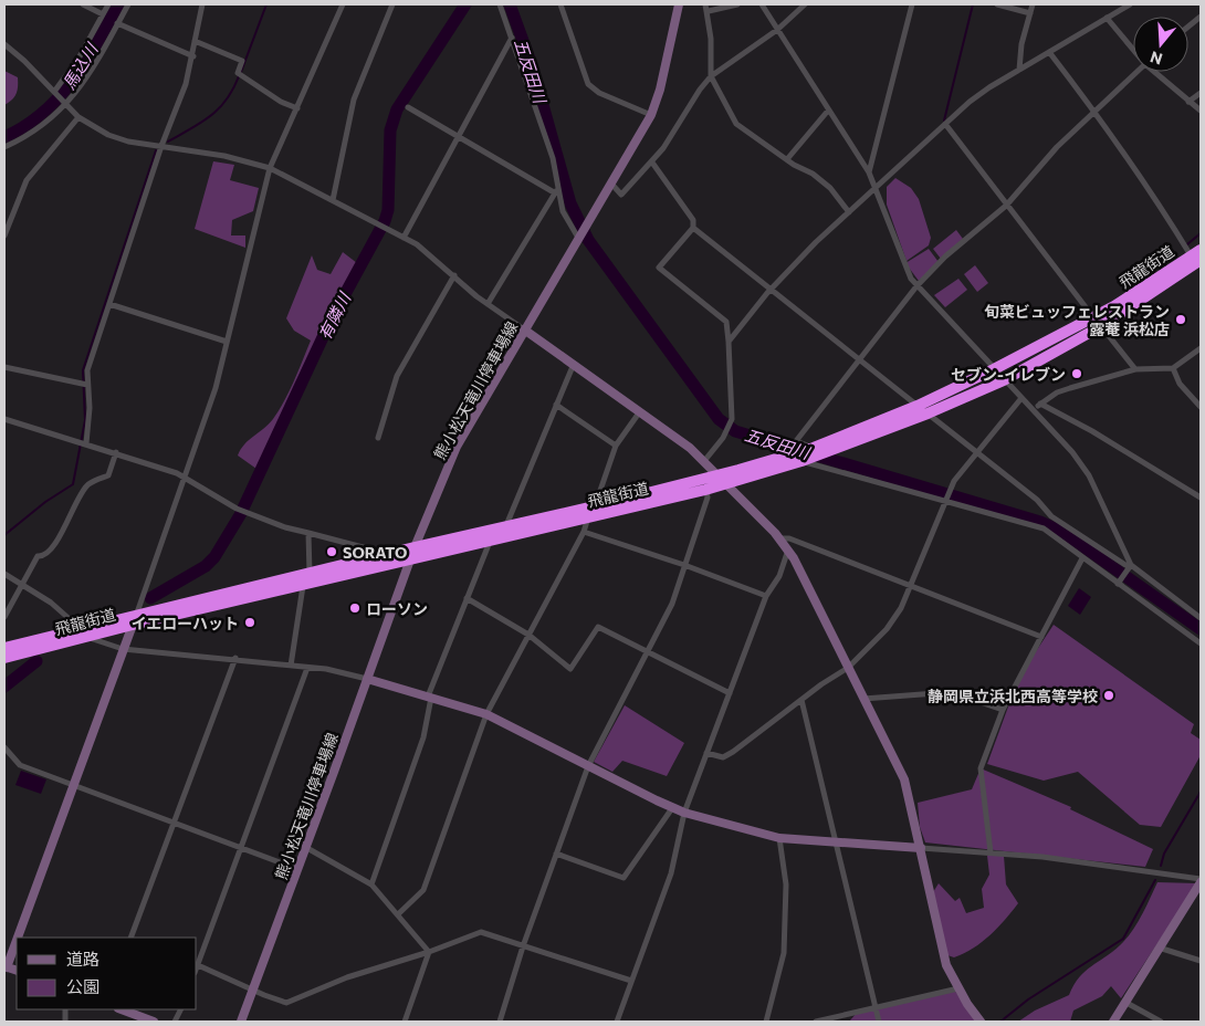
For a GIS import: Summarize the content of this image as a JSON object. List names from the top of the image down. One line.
{"streets":{"highway":["飛龍街道"],"street":["熊小松天竜川停車場線"]},"crossings":[["飛龍街道","熊小松天竜川停車場線"]],"water":["馬込川","五反田川","有隣川"],"places":["旬菜ビュッフェレストラン 露菴 浜松店","セブン-イレブン","SORATO","ローソン","イエローハット","静岡県立浜北西高等学校"],"legend":["道路","公園"],"north":"bottom"}
